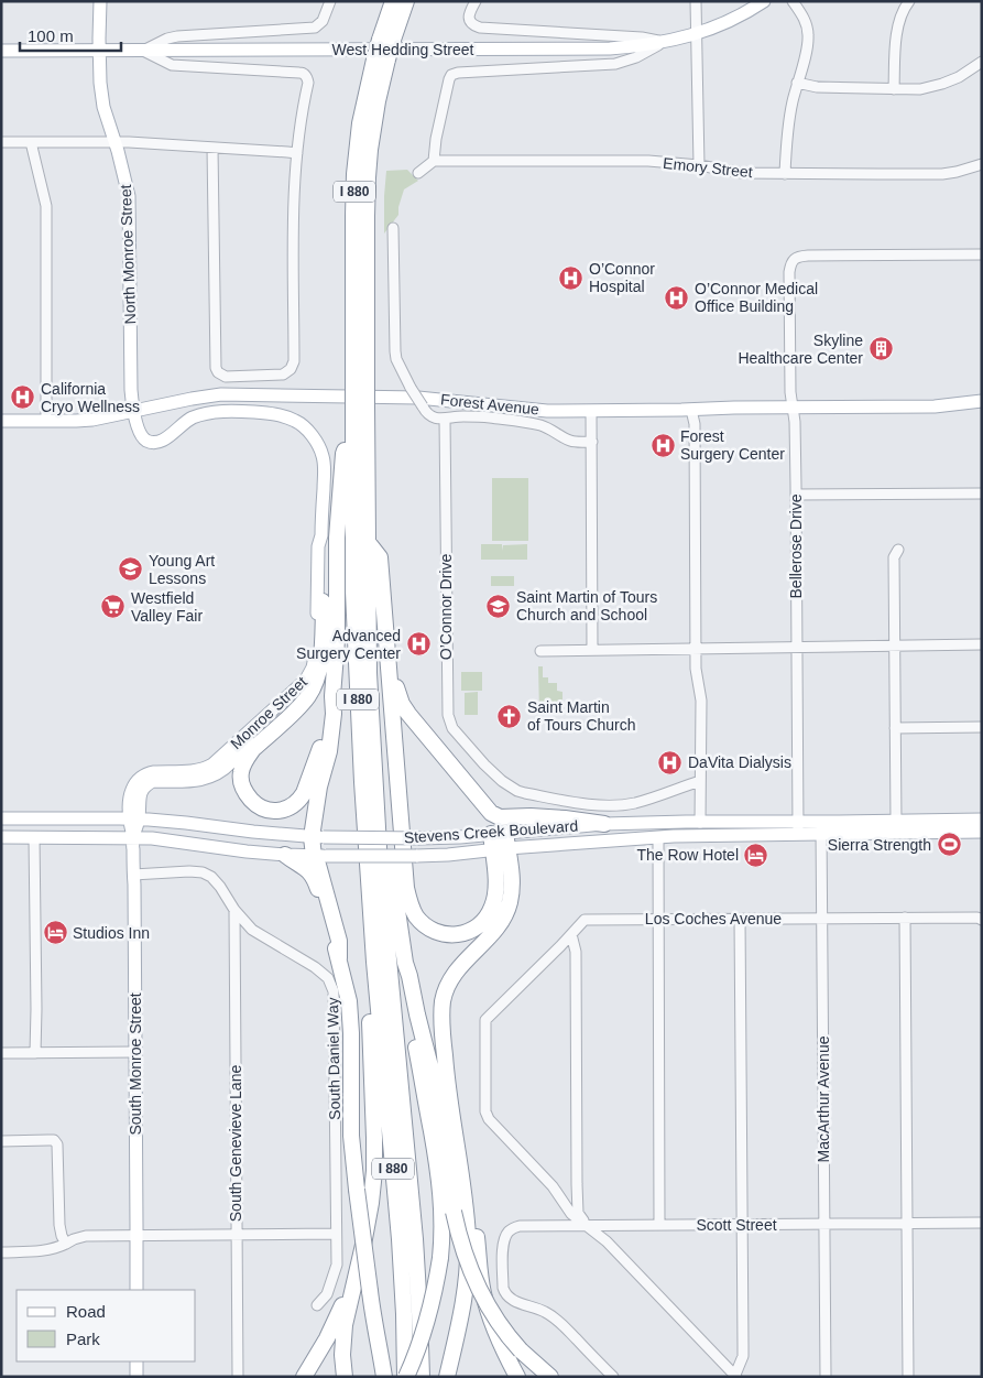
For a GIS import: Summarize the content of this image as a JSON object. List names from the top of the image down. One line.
{"streets":{"highway":["I 880"],"main road":["West Hedding Street","North Monroe Street","Forest Avenue","Monroe Street","Stevens Creek Boulevard","South Monroe Street"],"street":["Emory Street","Bellerose Drive","O’Connor Drive","Los Coches Avenue","South Daniel Way","MacArthur Avenue","South Genevieve Lane","Scott Street"]},"crossings":[["West Hedding Street","Emory Street"],["West Hedding Street","North Monroe Street"],["North Monroe Street","Forest Avenue"],["North Monroe Street","Monroe Street"],["Forest Avenue","Bellerose Drive"],["Forest Avenue","Monroe Street"],["Bellerose Drive","Stevens Creek Boulevard"],["Monroe Street","Stevens Creek Boulevard"],["Monroe Street","South Monroe Street"],["Stevens Creek Boulevard","South Monroe Street"],["Stevens Creek Boulevard","MacArthur Avenue"],["Los Coches Avenue","MacArthur Avenue"],["Los Coches Avenue","Scott Street"],["South Daniel Way","South Monroe Street"],["South Daniel Way","South Genevieve Lane"],["MacArthur Avenue","Scott Street"]],"places":{"hospital":["O’Connor Hospital","O’Connor Medical Office Building","California Cryo Wellness","Forest Surgery Center","Advanced Surgery Center","DaVita Dialysis"],"building":["Skyline Healthcare Center"],"school or university":["Young Art Lessons","Saint Martin of Tours Church and School"],"supermarket":["Westfield Valley Fair"],"church":["Saint Martin of Tours Church"],"sports":["Sierra Strength"],"hotel":["The Row Hotel","Studios Inn"]},"legend":["Road","Park"],"scale_bar":"100 m"}
